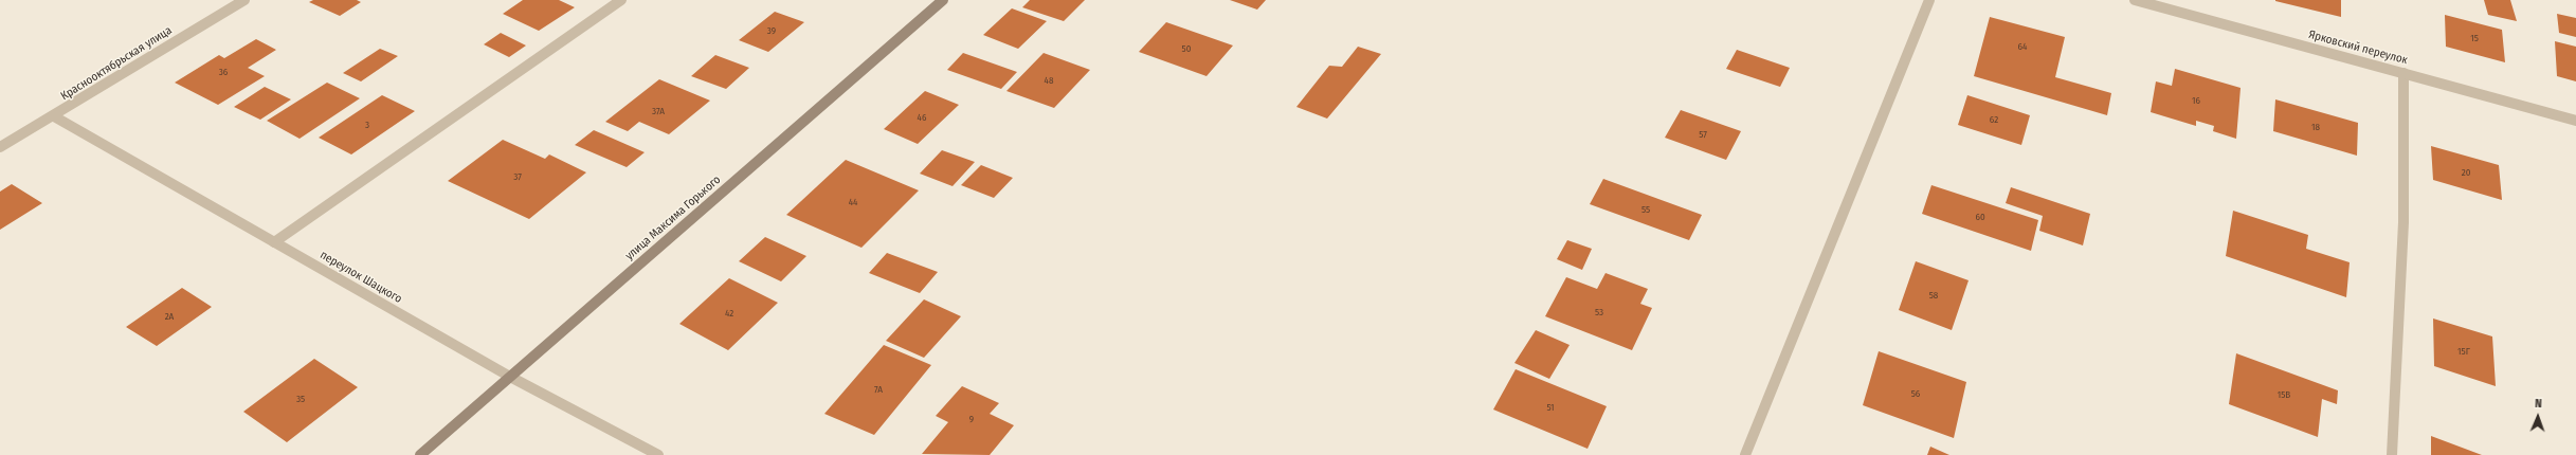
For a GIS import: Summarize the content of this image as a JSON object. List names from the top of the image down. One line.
{"streets":{"main road":["улица Максима Горького"],"street":["Ярковский переулок","Краснооктябрьская улица","переулок Шацкого"]},"crossings":[["Краснооктябрьская улица","переулок Шацкого"],["улица Максима Горького","переулок Шацкого"]],"house_numbers":["39","15","64","50","36","48","16","37А","46","62","3","18","57","20","37","44","55","60","58","53","42","2А","15Г","7А","56","15В","35","51","9"],"north":"top"}
